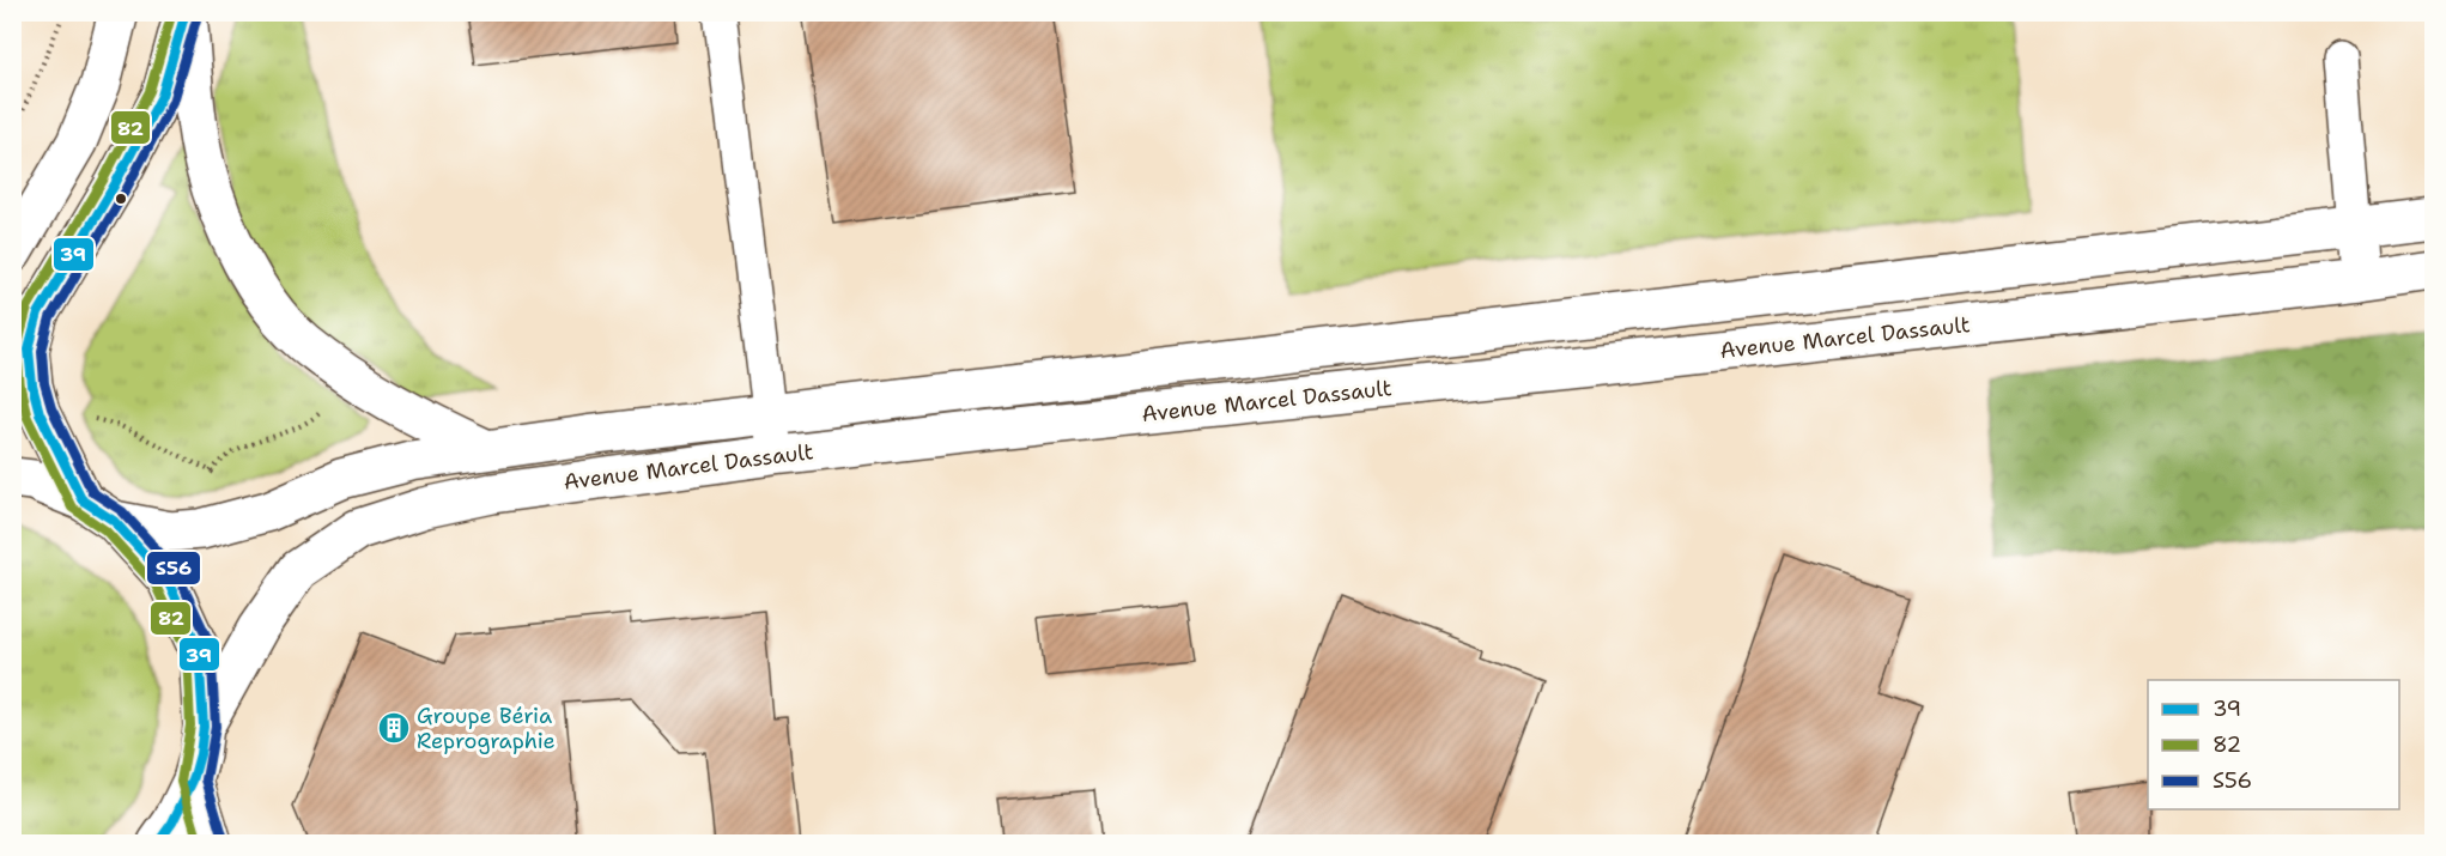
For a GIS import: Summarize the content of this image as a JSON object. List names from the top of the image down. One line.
{"streets":{"main road":["Avenue Marcel Dassault"]},"places":{"building":["Groupe Béria Reprographie"]},"lines":["transit line 39","transit line 82","transit line S56"],"legend":["39","82","S56"]}
